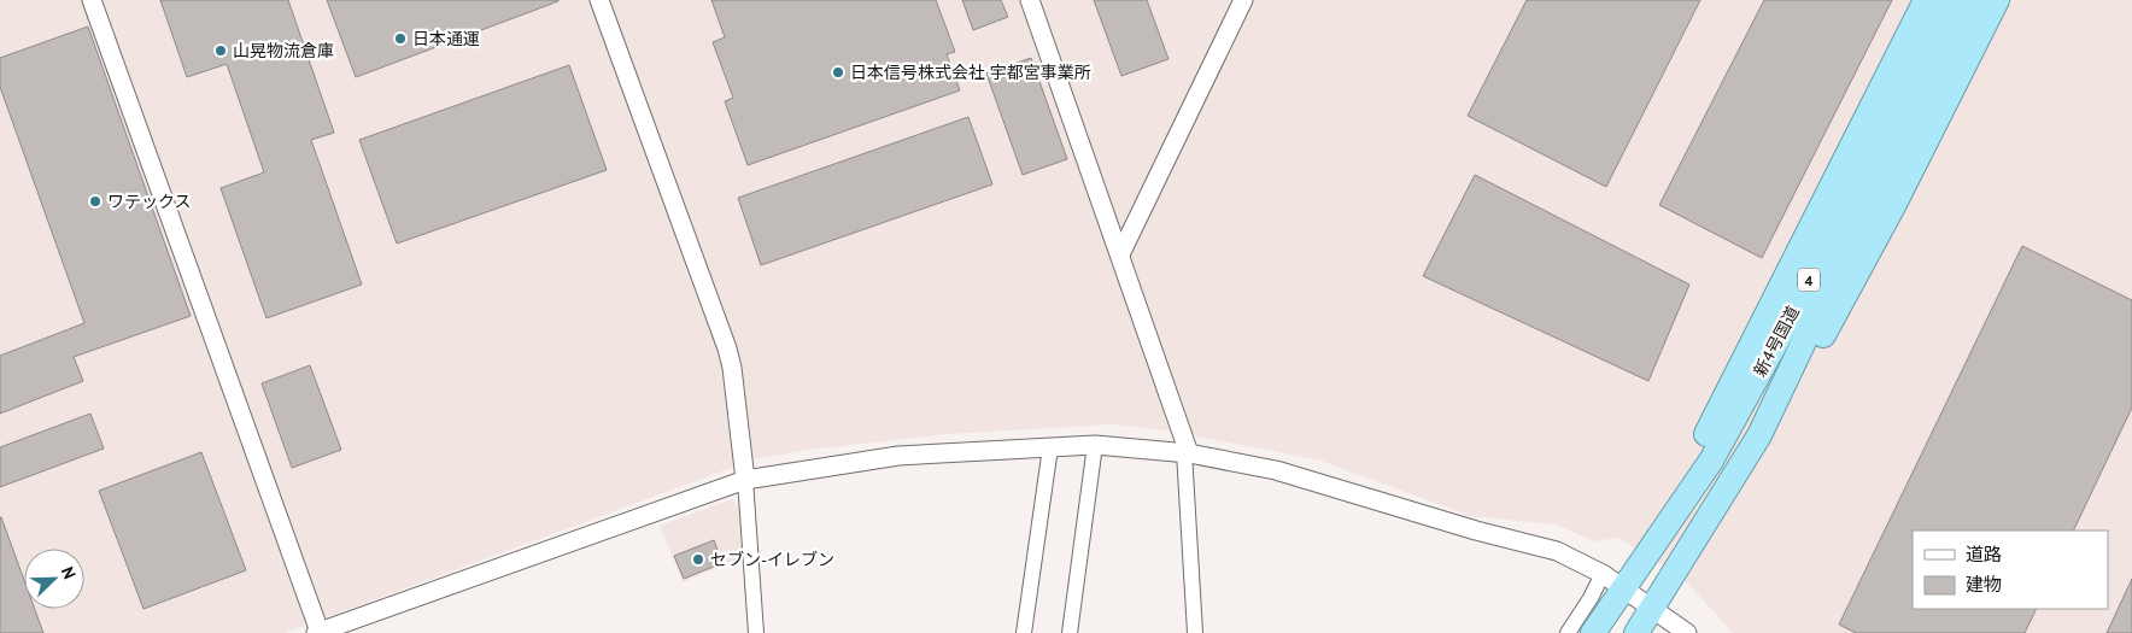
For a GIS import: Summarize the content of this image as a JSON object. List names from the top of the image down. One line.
{"streets":{"highway":["4","新4号国道"]},"places":["日本通運","山晃物流倉庫","日本信号株式会社 宇都宮事業所","ワテックス","セブン-イレブン"],"legend":["道路","建物"],"north":"top right"}
